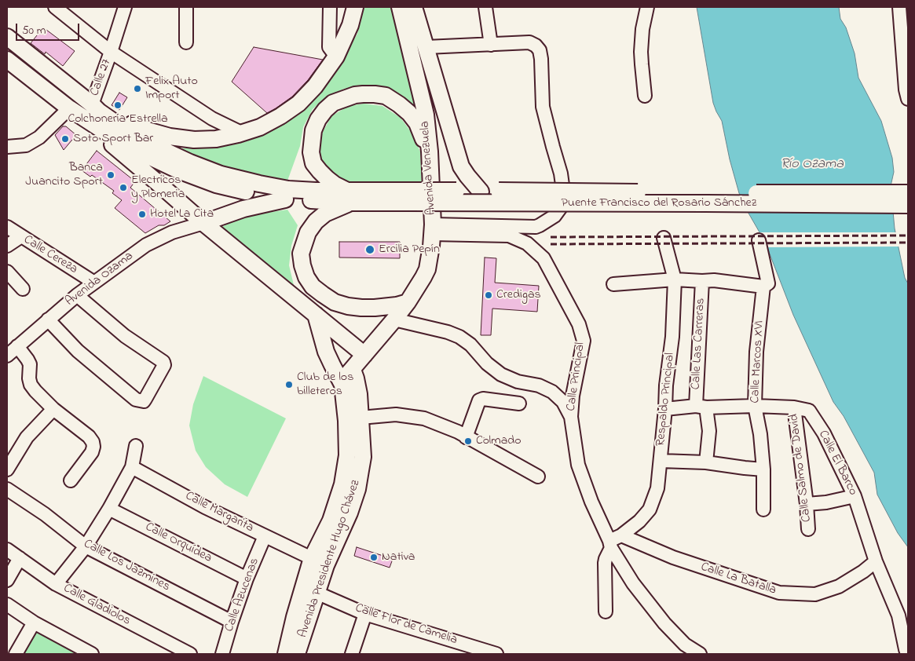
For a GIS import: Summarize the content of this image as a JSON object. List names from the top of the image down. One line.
{"streets":{"main road":["Avenida Venezuela","Puente Francisco del Rosario Sánchez","Avenida Presidente Hugo Chávez"],"street":["Calle 27","Calle Cereza","Avenida Ozama","Calle Las Carreras","Calle Marcos XVI","Calle Principal","Respaldo Principal","Calle El Barco","Calle Salmo de David","Calle Margarita","Calle Orquídea","Calle Los Jazmines","Calle La Batalla","Calle Azucenas","Calle Gladiolos","Calle Flor de Camelia"]},"crossings":[["Avenida Venezuela","Calle Principal"],["Calle Cereza","Avenida Ozama"],["Calle Las Carreras","Calle El Barco"],["Calle Marcos XVI","Calle El Barco"],["Calle Principal","Respaldo Principal"],["Calle Principal","Calle La Batalla"],["Respaldo Principal","Calle El Barco"],["Respaldo Principal","Calle La Batalla"],["Calle El Barco","Calle Salmo de David"],["Calle El Barco","Calle La Batalla"],["Calle Margarita","Avenida Presidente Hugo Chávez"],["Calle Margarita","Calle Azucenas"],["Calle Orquídea","Calle Azucenas"],["Avenida Presidente Hugo Chávez","Calle Flor de Camelia"],["Calle Los Jazmines","Calle Azucenas"]],"water":["Río Ozama"],"places":["Felix Auto Import","Colchonería Estrella","Soto Sport Bar","Banca Juancito Sport","Electricos y Plomeria","Hotel La Cita","Ercilia Pepín","Credigas","Club de los billeteros","Colmado","Nativa"],"scale_bar":"50 m"}
